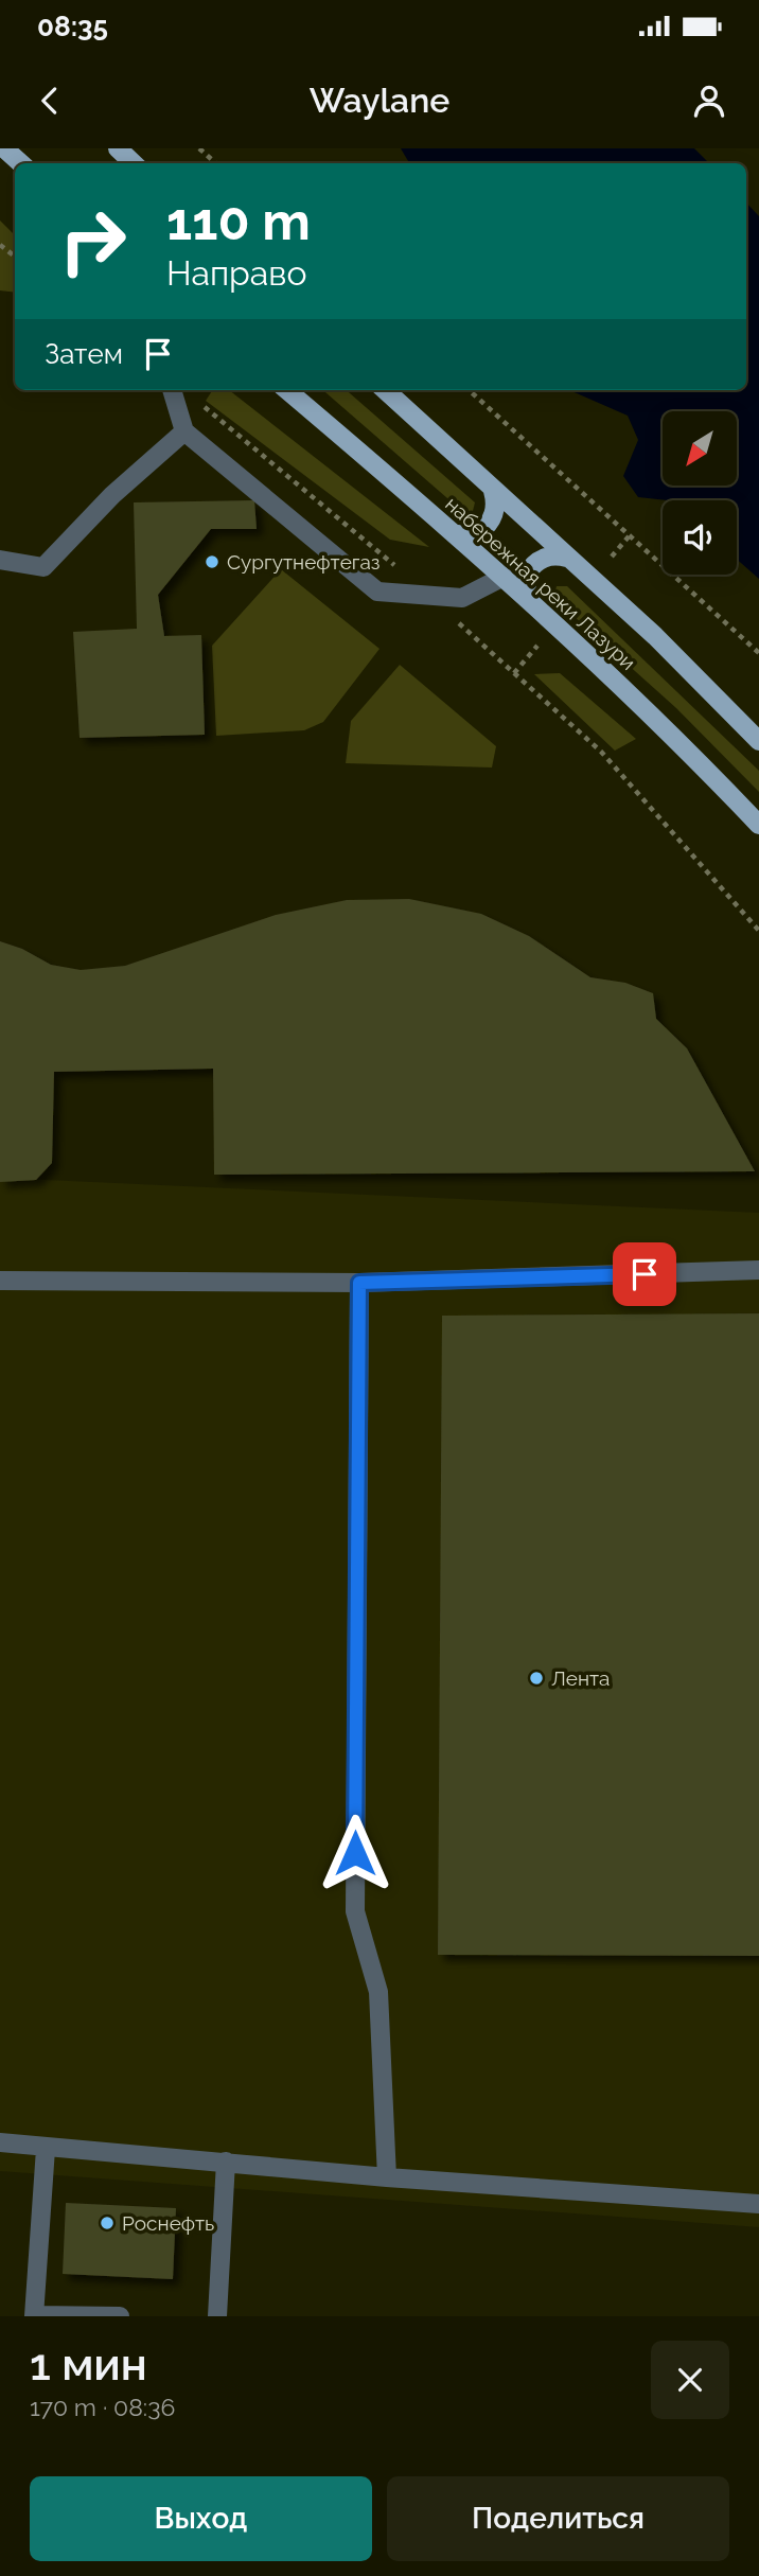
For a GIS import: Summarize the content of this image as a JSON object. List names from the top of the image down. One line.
{"streets":{"main road":["набережная реки Лазури"]},"places":["Сургутнефтегаз","Лента","Роснефть"],"north":"bottom left","page":{"status":"08:35","header":"Waylane","turn":["110 m","Направо"],"then":"Затем","heading":["1 мин","170 m · 08:36"],"buttons":["Выход","Поделиться"]}}
